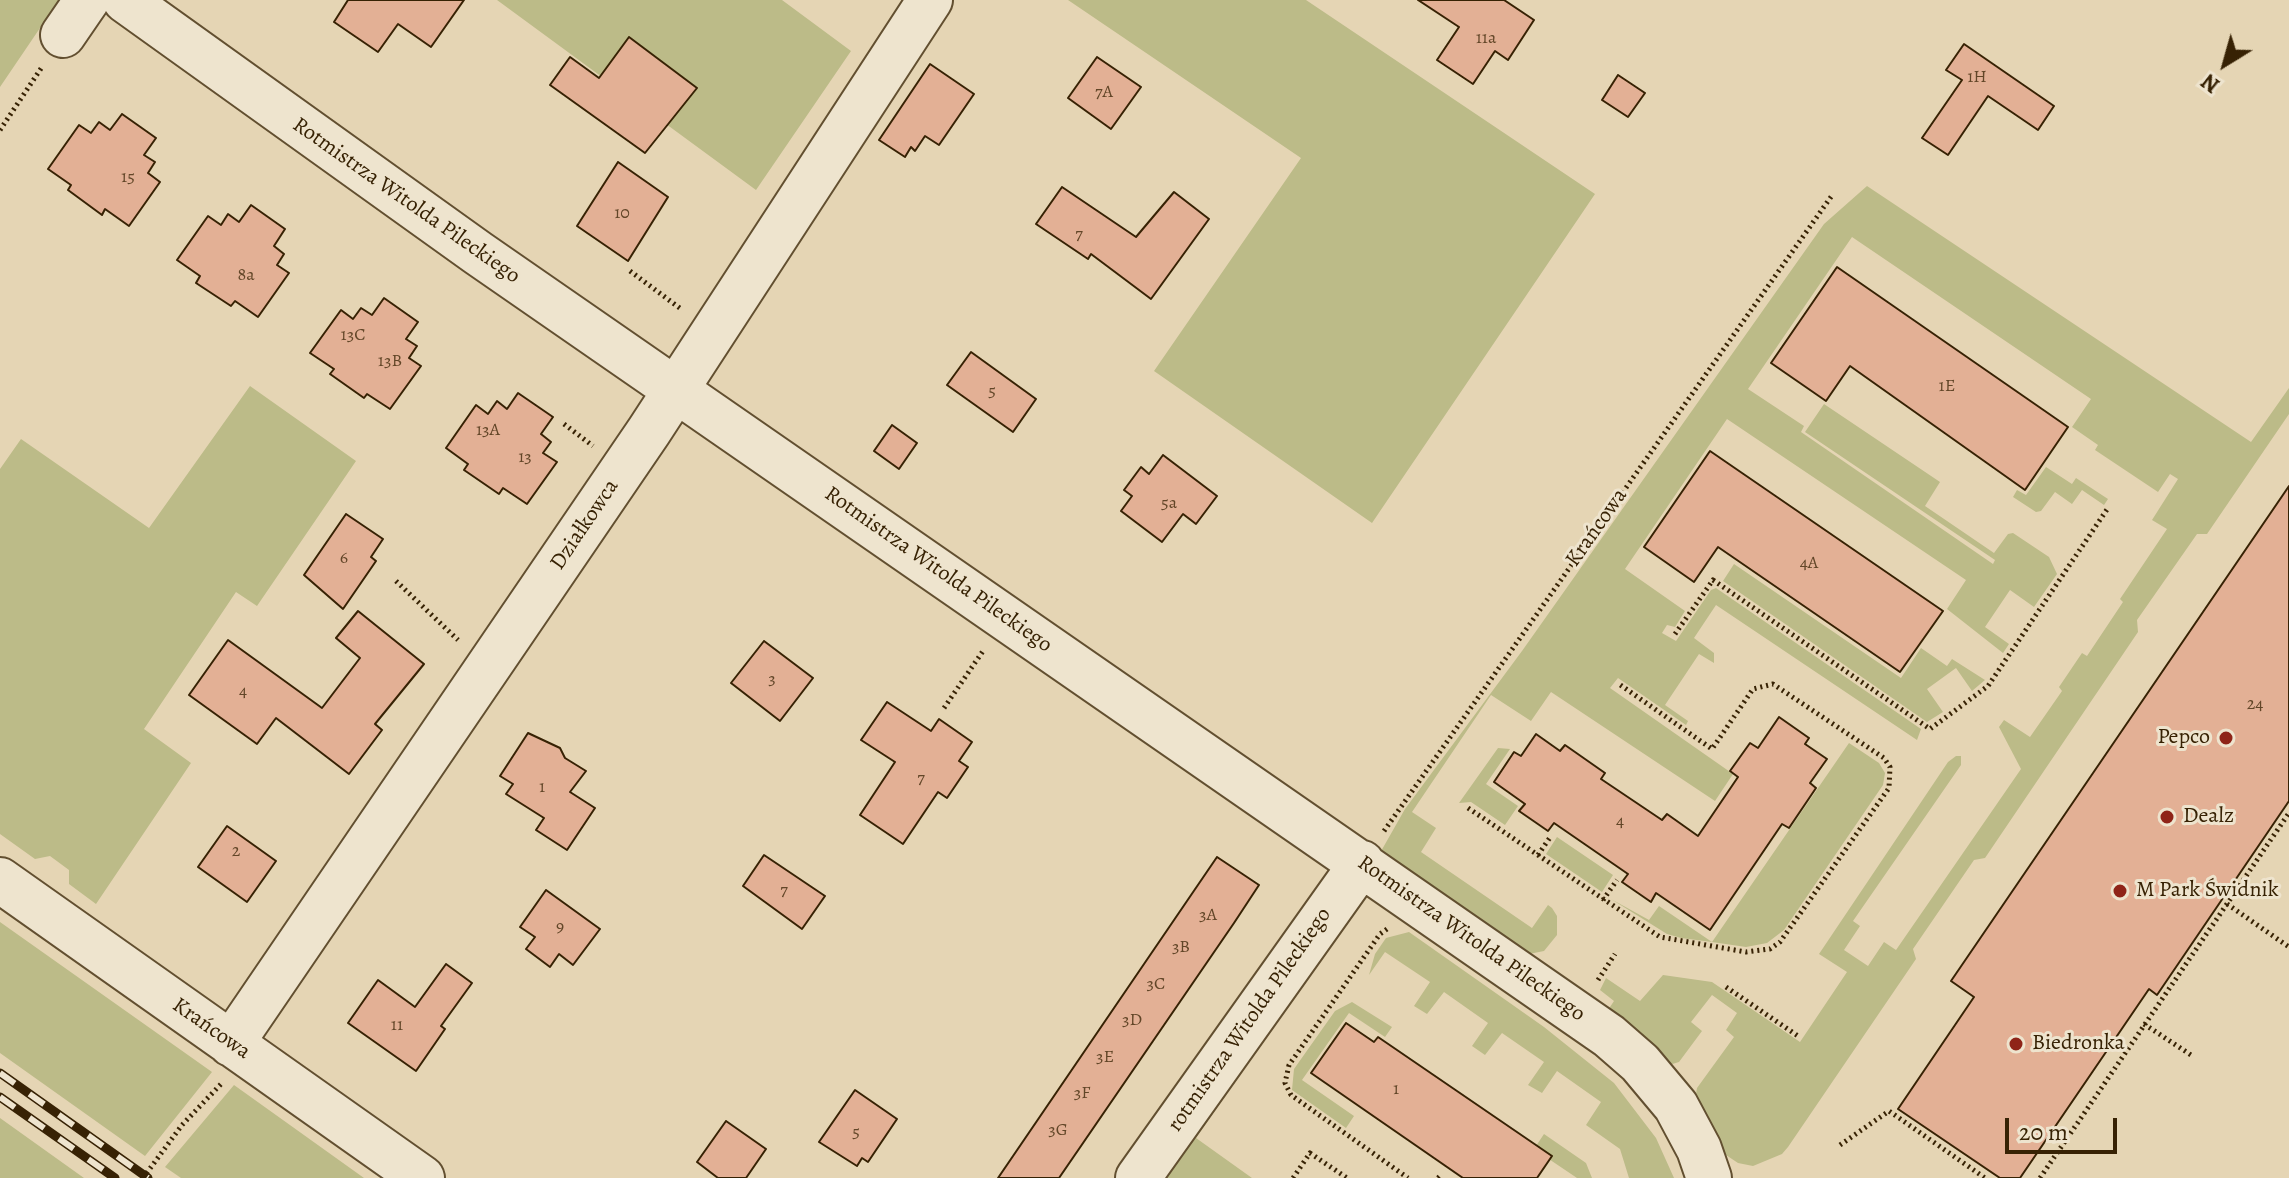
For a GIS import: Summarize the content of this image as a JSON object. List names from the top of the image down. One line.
{"streets":{"street":["Rotmistrza Witolda Pileckiego","Działkowca","Krańcowa","rotmistrza Witolda Pileckiego"]},"crossings":[["Rotmistrza Witolda Pileckiego","Działkowca"],["Rotmistrza Witolda Pileckiego","Krańcowa"],["Rotmistrza Witolda Pileckiego","rotmistrza Witolda Pileckiego"],["Działkowca","Krańcowa"],["Krańcowa","rotmistrza Witolda Pileckiego"]],"places":["Pepco","Dealz","M Park Świdnik","Biedronka"],"house_numbers":["11a","1H","7A","15","10","7","8a","13C","13B","1E","5","13A","13","5a","6","4A","3","4","24","7","1","4","2","7","3A","9","3B","3C","3D","11","3E","1","3F","3G","5"],"scale_bar":"20 m","north":"bottom left"}
